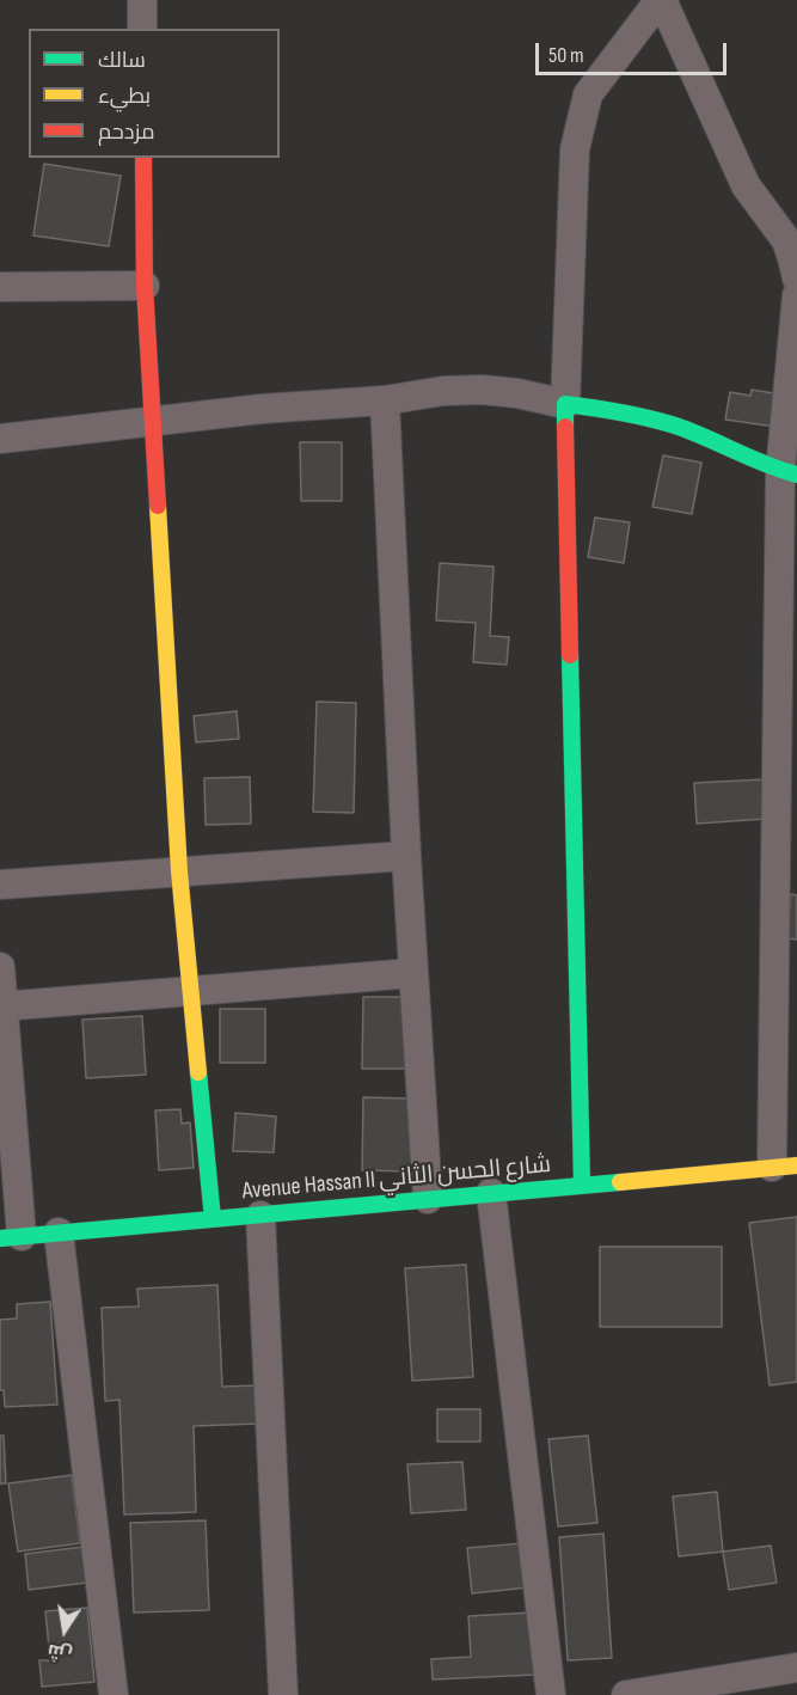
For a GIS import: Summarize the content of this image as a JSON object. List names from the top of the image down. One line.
{"streets":{"street":["Avenue Hassan II شارع الحسن الثاني"]},"legend":["سالك","بطيء","مزدحم"],"scale_bar":"50 m","north":"bottom"}
